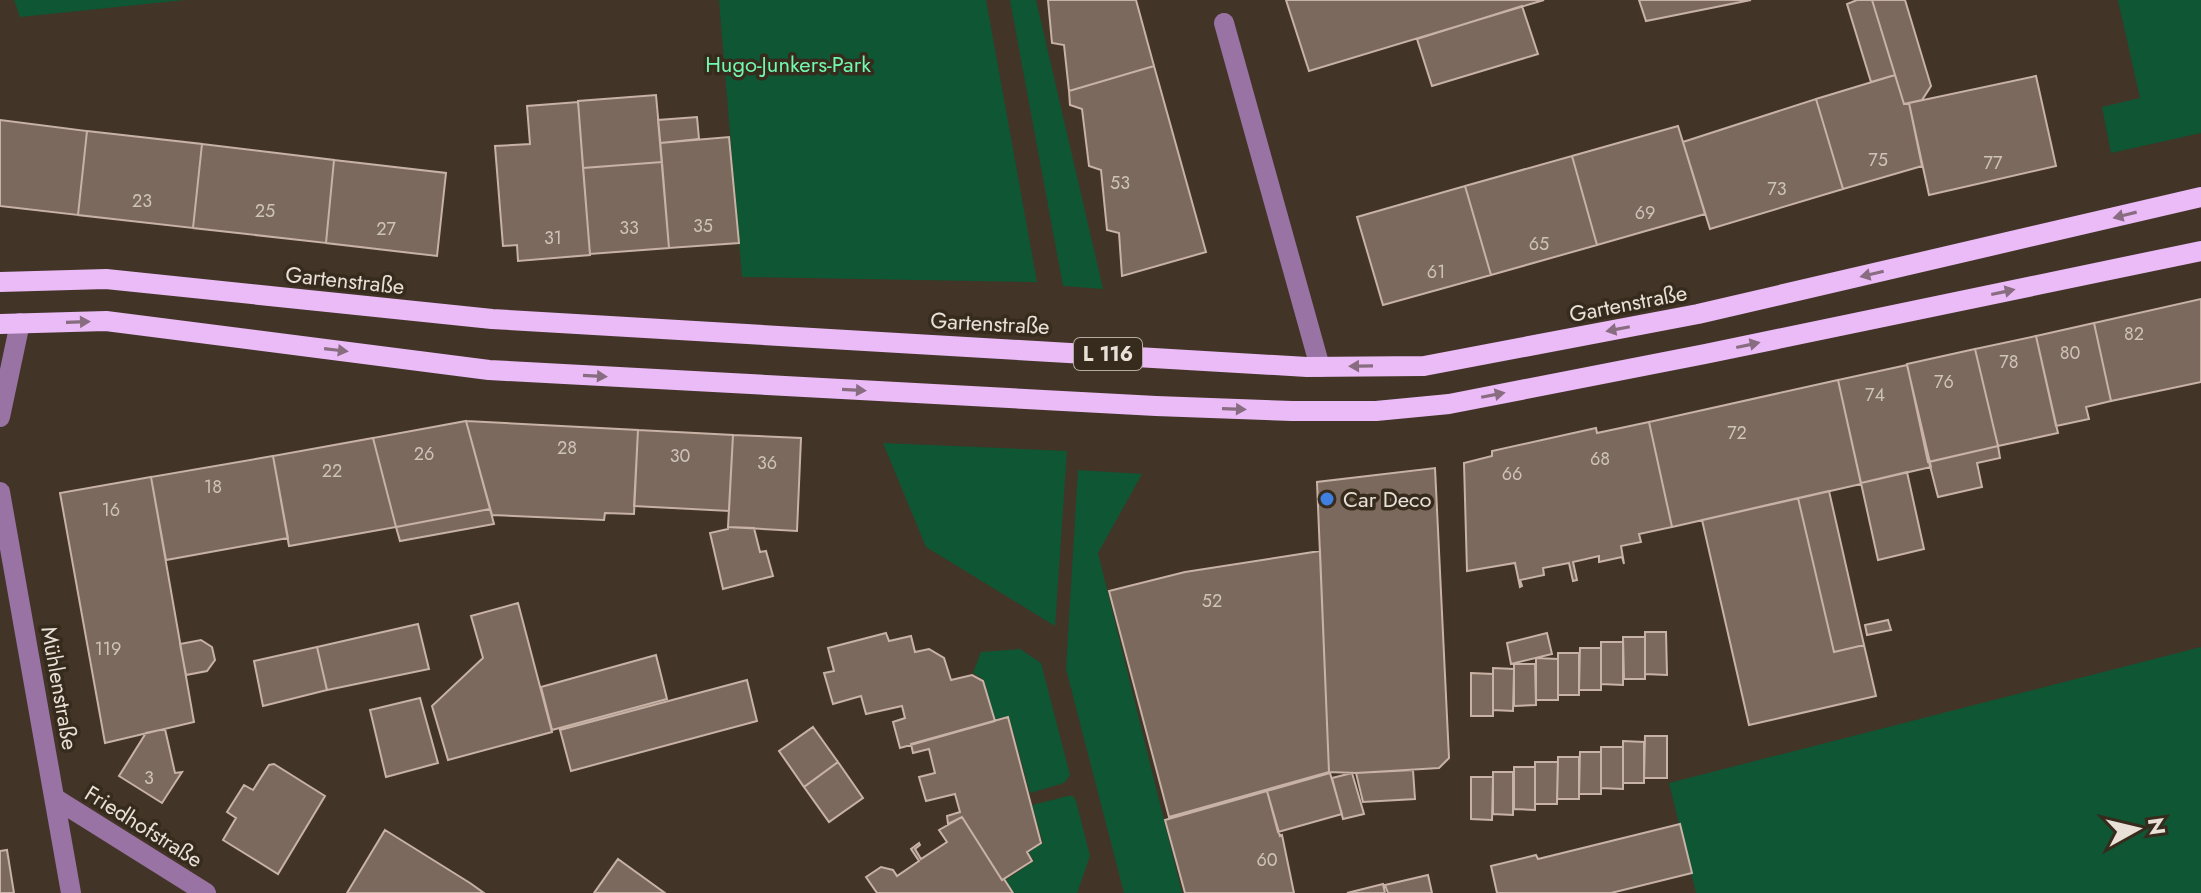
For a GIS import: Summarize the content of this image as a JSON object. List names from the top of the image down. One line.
{"streets":{"main road":["Gartenstraße","L 116"],"street":["Mühlenstraße","Friedhofstraße"]},"crossings":[["Mühlenstraße","Friedhofstraße"]],"parks":["Hugo-Junkers-Park"],"places":["Car Deco"],"house_numbers":["75","77","53","73","23","25","69","35","33","27","31","65","61","82","80","78","76","74","72","28","26","30","68","36","22","66","18","16","52","119","3","60"],"north":"right"}
